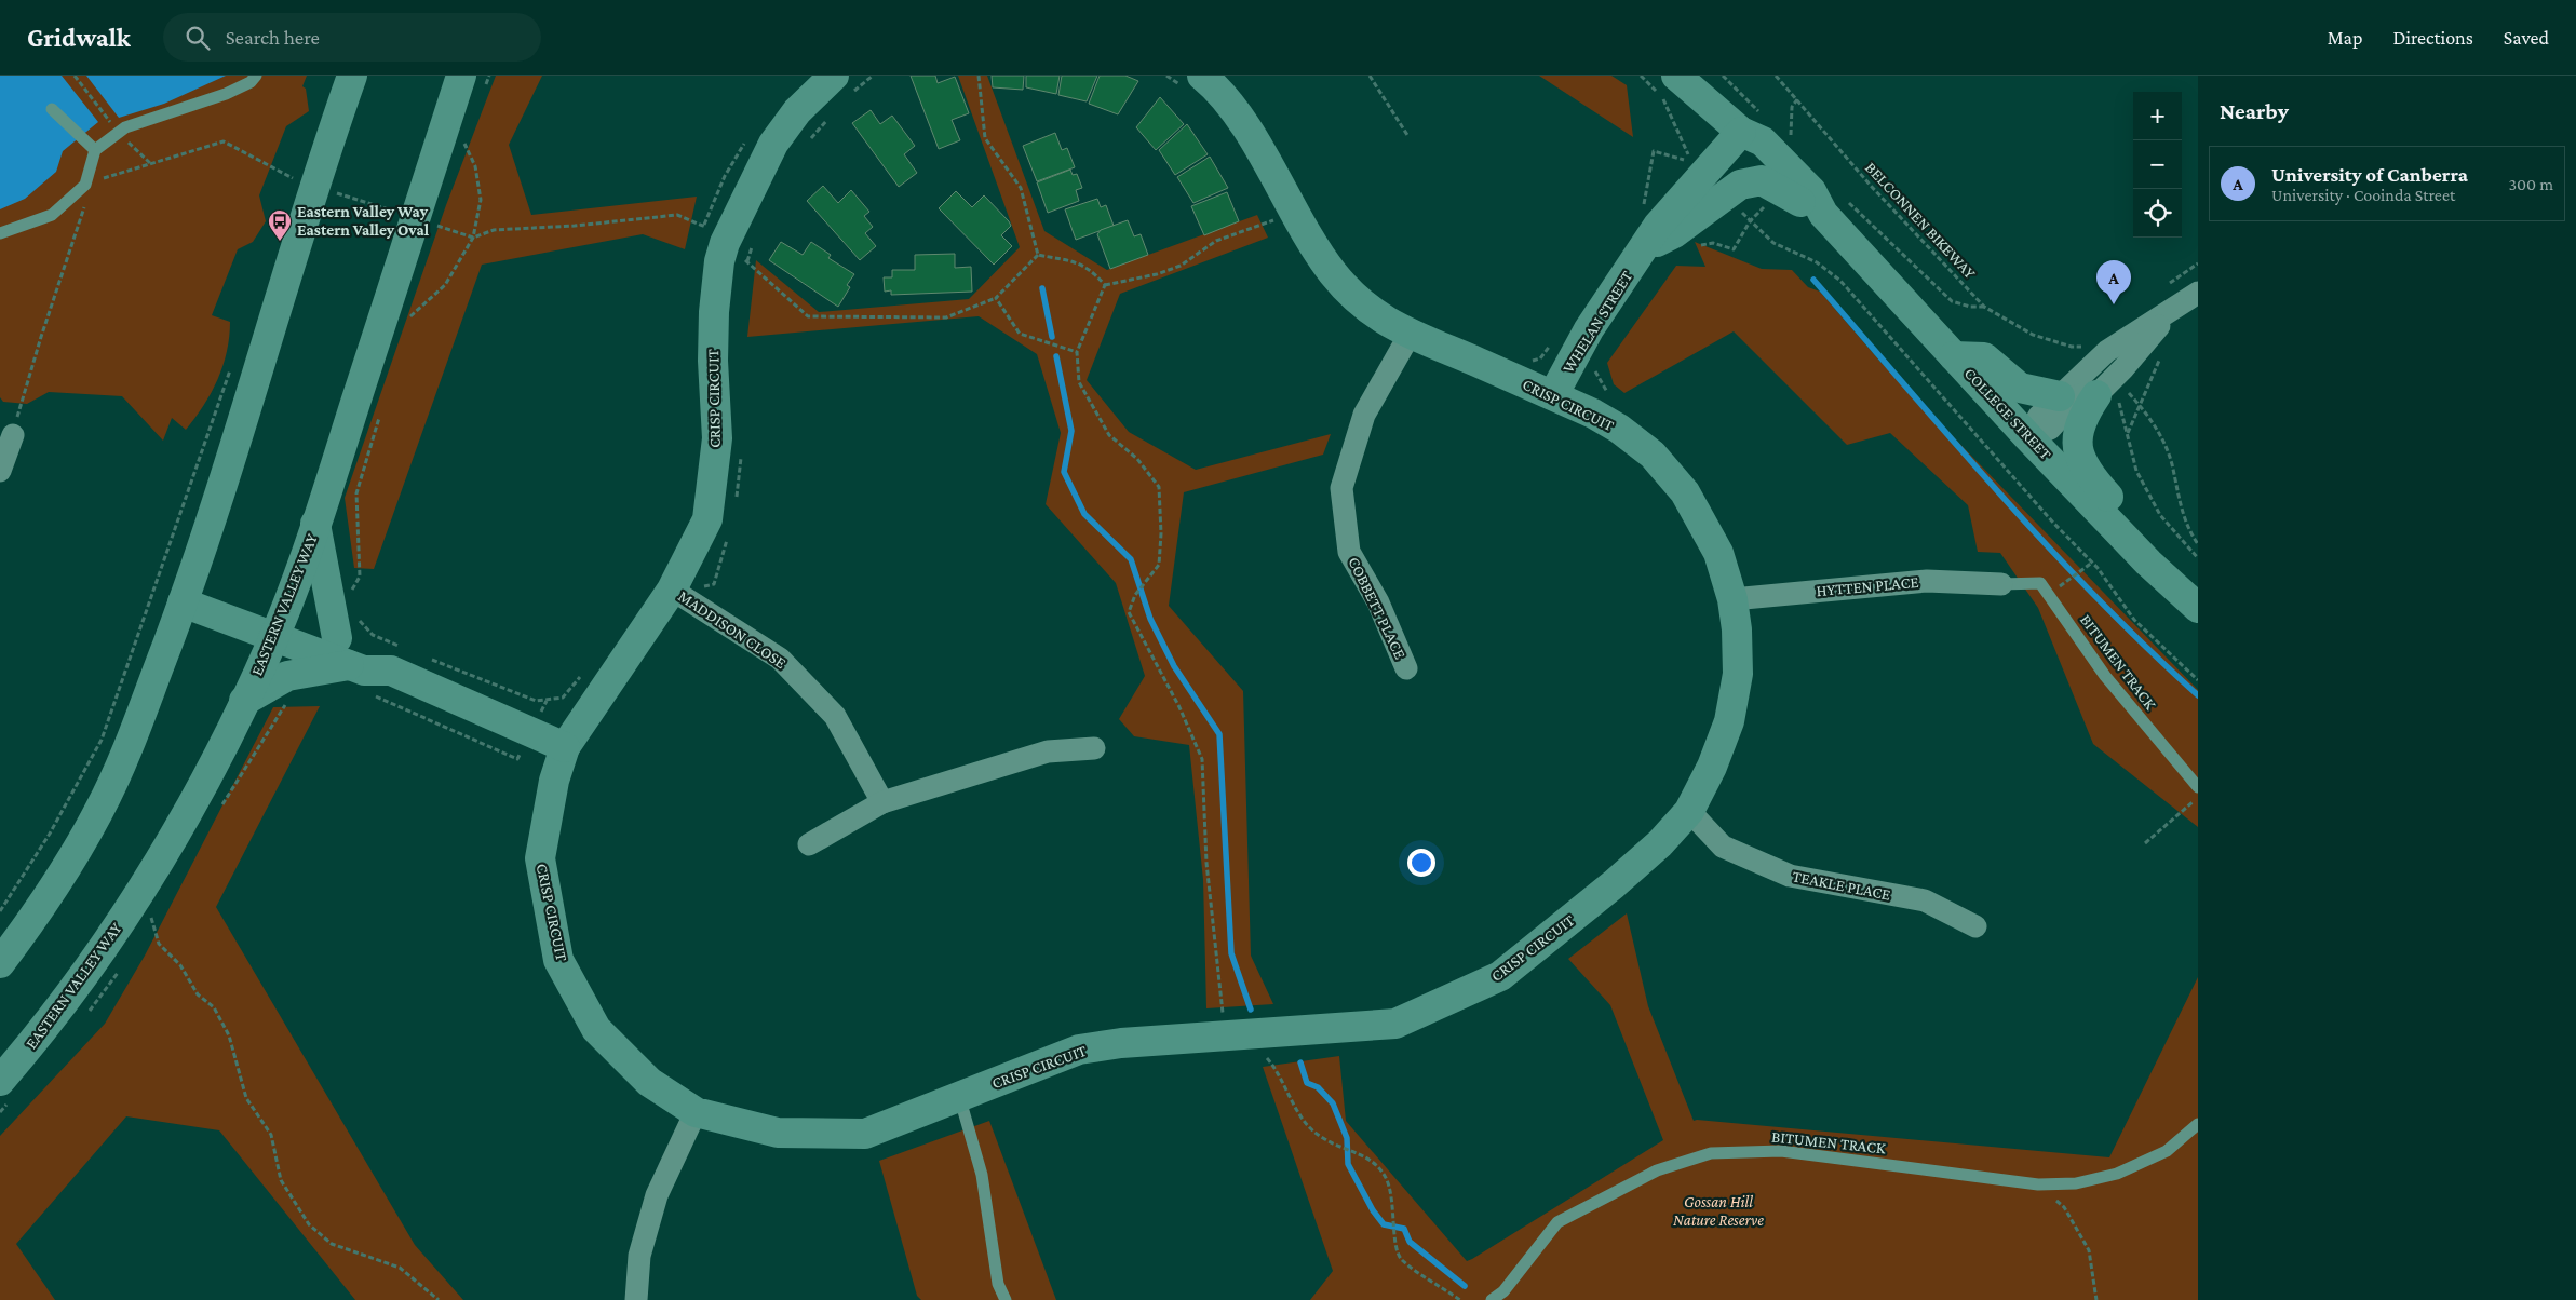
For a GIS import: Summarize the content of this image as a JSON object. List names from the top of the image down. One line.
{"streets":{"street":["WHELAN STREET","CRISP CIRCUIT","COLLEGE STREET","HYTTEN PLACE","EASTERN VALLEY WAY","COBBETT PLACE","MADDISON CLOSE","TEAKLE PLACE"],"lane":["BITUMEN TRACK"],"path":["BELCONNEN BIKEWAY"]},"crossings":[["WHELAN STREET","CRISP CIRCUIT"],["WHELAN STREET","COLLEGE STREET"],["CRISP CIRCUIT","HYTTEN PLACE"],["CRISP CIRCUIT","COBBETT PLACE"],["CRISP CIRCUIT","MADDISON CLOSE"],["CRISP CIRCUIT","TEAKLE PLACE"],["HYTTEN PLACE","BITUMEN TRACK"]],"parks":["Gossan Hill Nature Reserve"],"places":{"bus stop":["Eastern Valley Way Eastern Valley Oval"]},"page":{"header":"Gridwalk","search":"Search here","nav":["Map","Directions","Saved"],"heading":"Nearby","map_buttons":["+","−"],"list":[{"mark":"A","name":"University of Canberra","note":"University · Cooinda Street","value":"300 m"}],"pins":"A"}}
